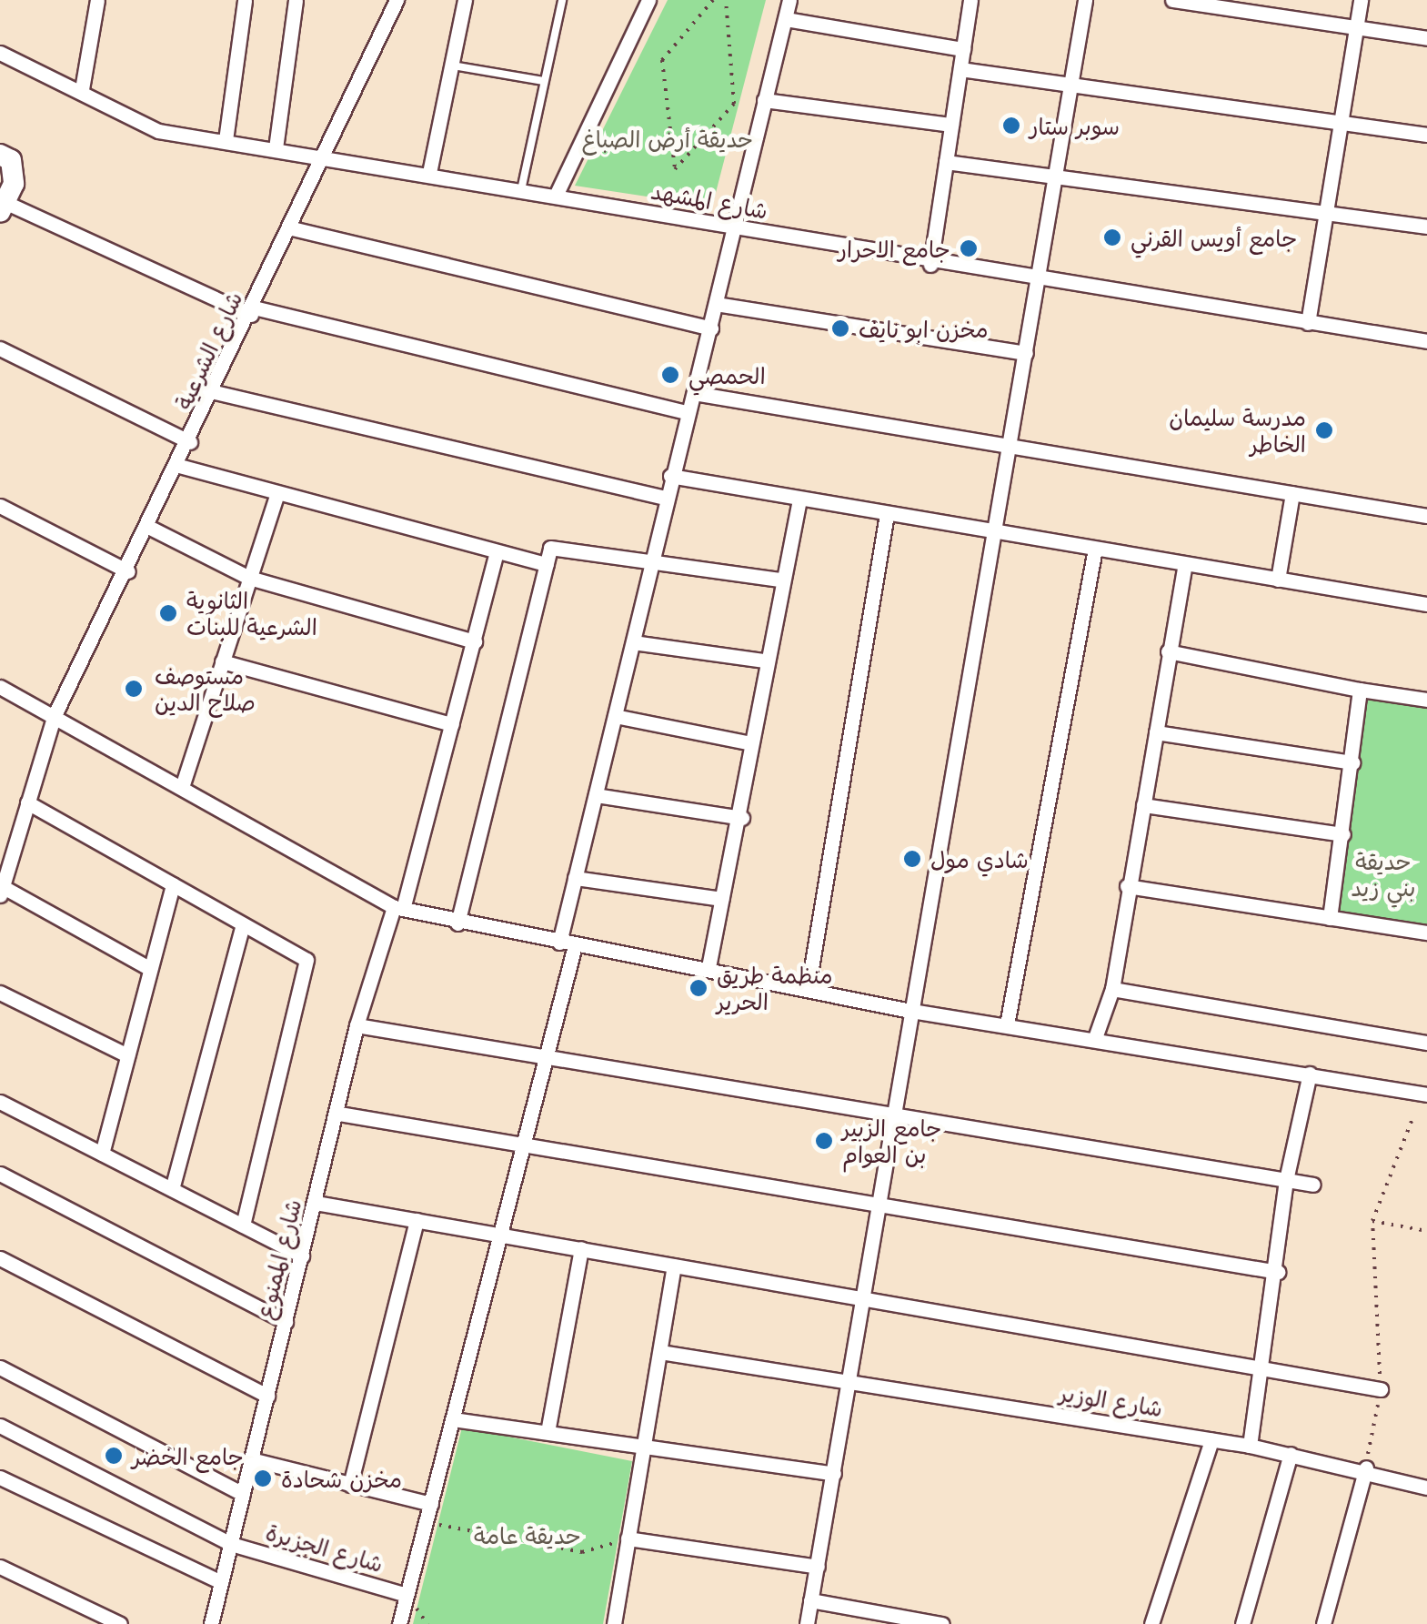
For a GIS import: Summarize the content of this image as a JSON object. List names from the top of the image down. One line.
{"streets":{"street":["شارع المشهد","شارع الشرعية","شارع الممنوع","شارع الوزير","شارع الجزيرة"]},"crossings":[["شارع المشهد","شارع الشرعية"],["شارع الممنوع","شارع الجزيرة"]],"parks":["حديقة أرض الصباغ","حديقة بني زيد","حديقة عامة"],"places":["سوبر ستار","جامع أويس القرني","جامع الاحرار","مخزن ابو نايف","الحمصي","مدرسة سليمان الخاطر","الثانوية الشرعية للبنات","مستوصف صلاح الدين","شادي مول","منظمة طريق الحرير","جامع الزبير بن العوام","جامع الخضر","مخزن شحادة"]}
